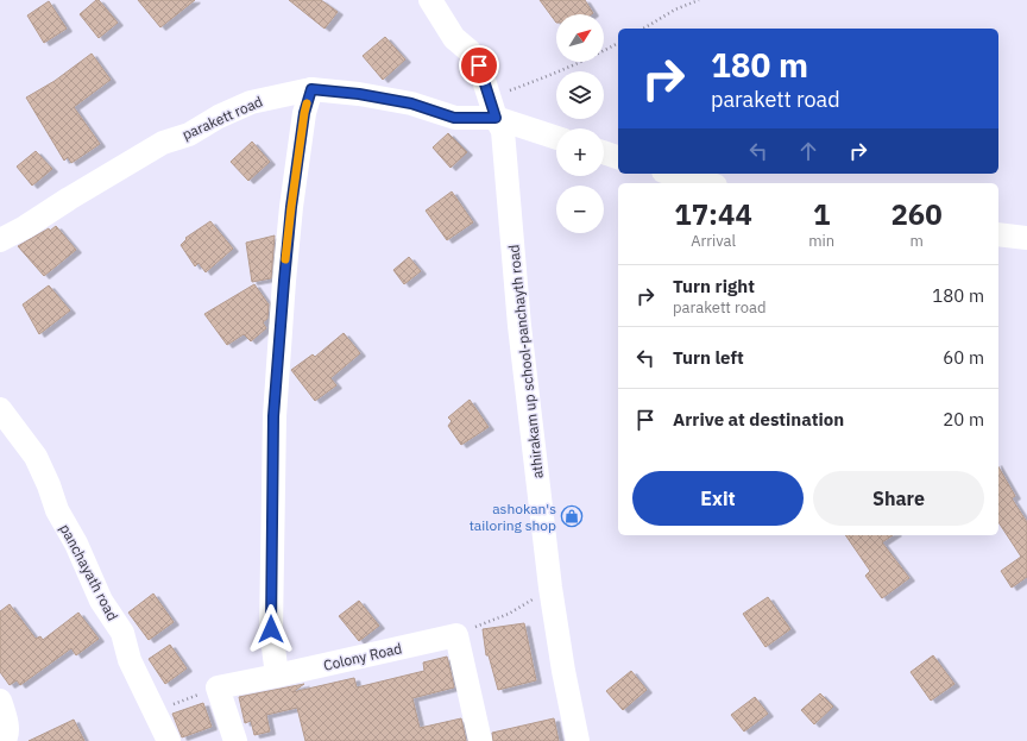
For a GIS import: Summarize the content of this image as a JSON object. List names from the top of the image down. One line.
{"streets":{"street":["parakett road","athirakam up school-panchayth road","panchayath road","Colony Road"]},"crossings":[["parakett road","athirakam up school-panchayth road"]],"places":{"shop":["ashokan's tailoring shop"]},"north":"top right","page":{"map_buttons":["+","−"],"turn":["180 m","parakett road"],"eta":["17:44","Arrival","1","min","260","m"],"list":[{"name":"Turn right","note":"parakett road","value":"180 m"},{"name":"Turn left","value":"60 m"},{"name":"Arrive at destination","value":"20 m"}],"buttons":["Exit","Share"]}}
